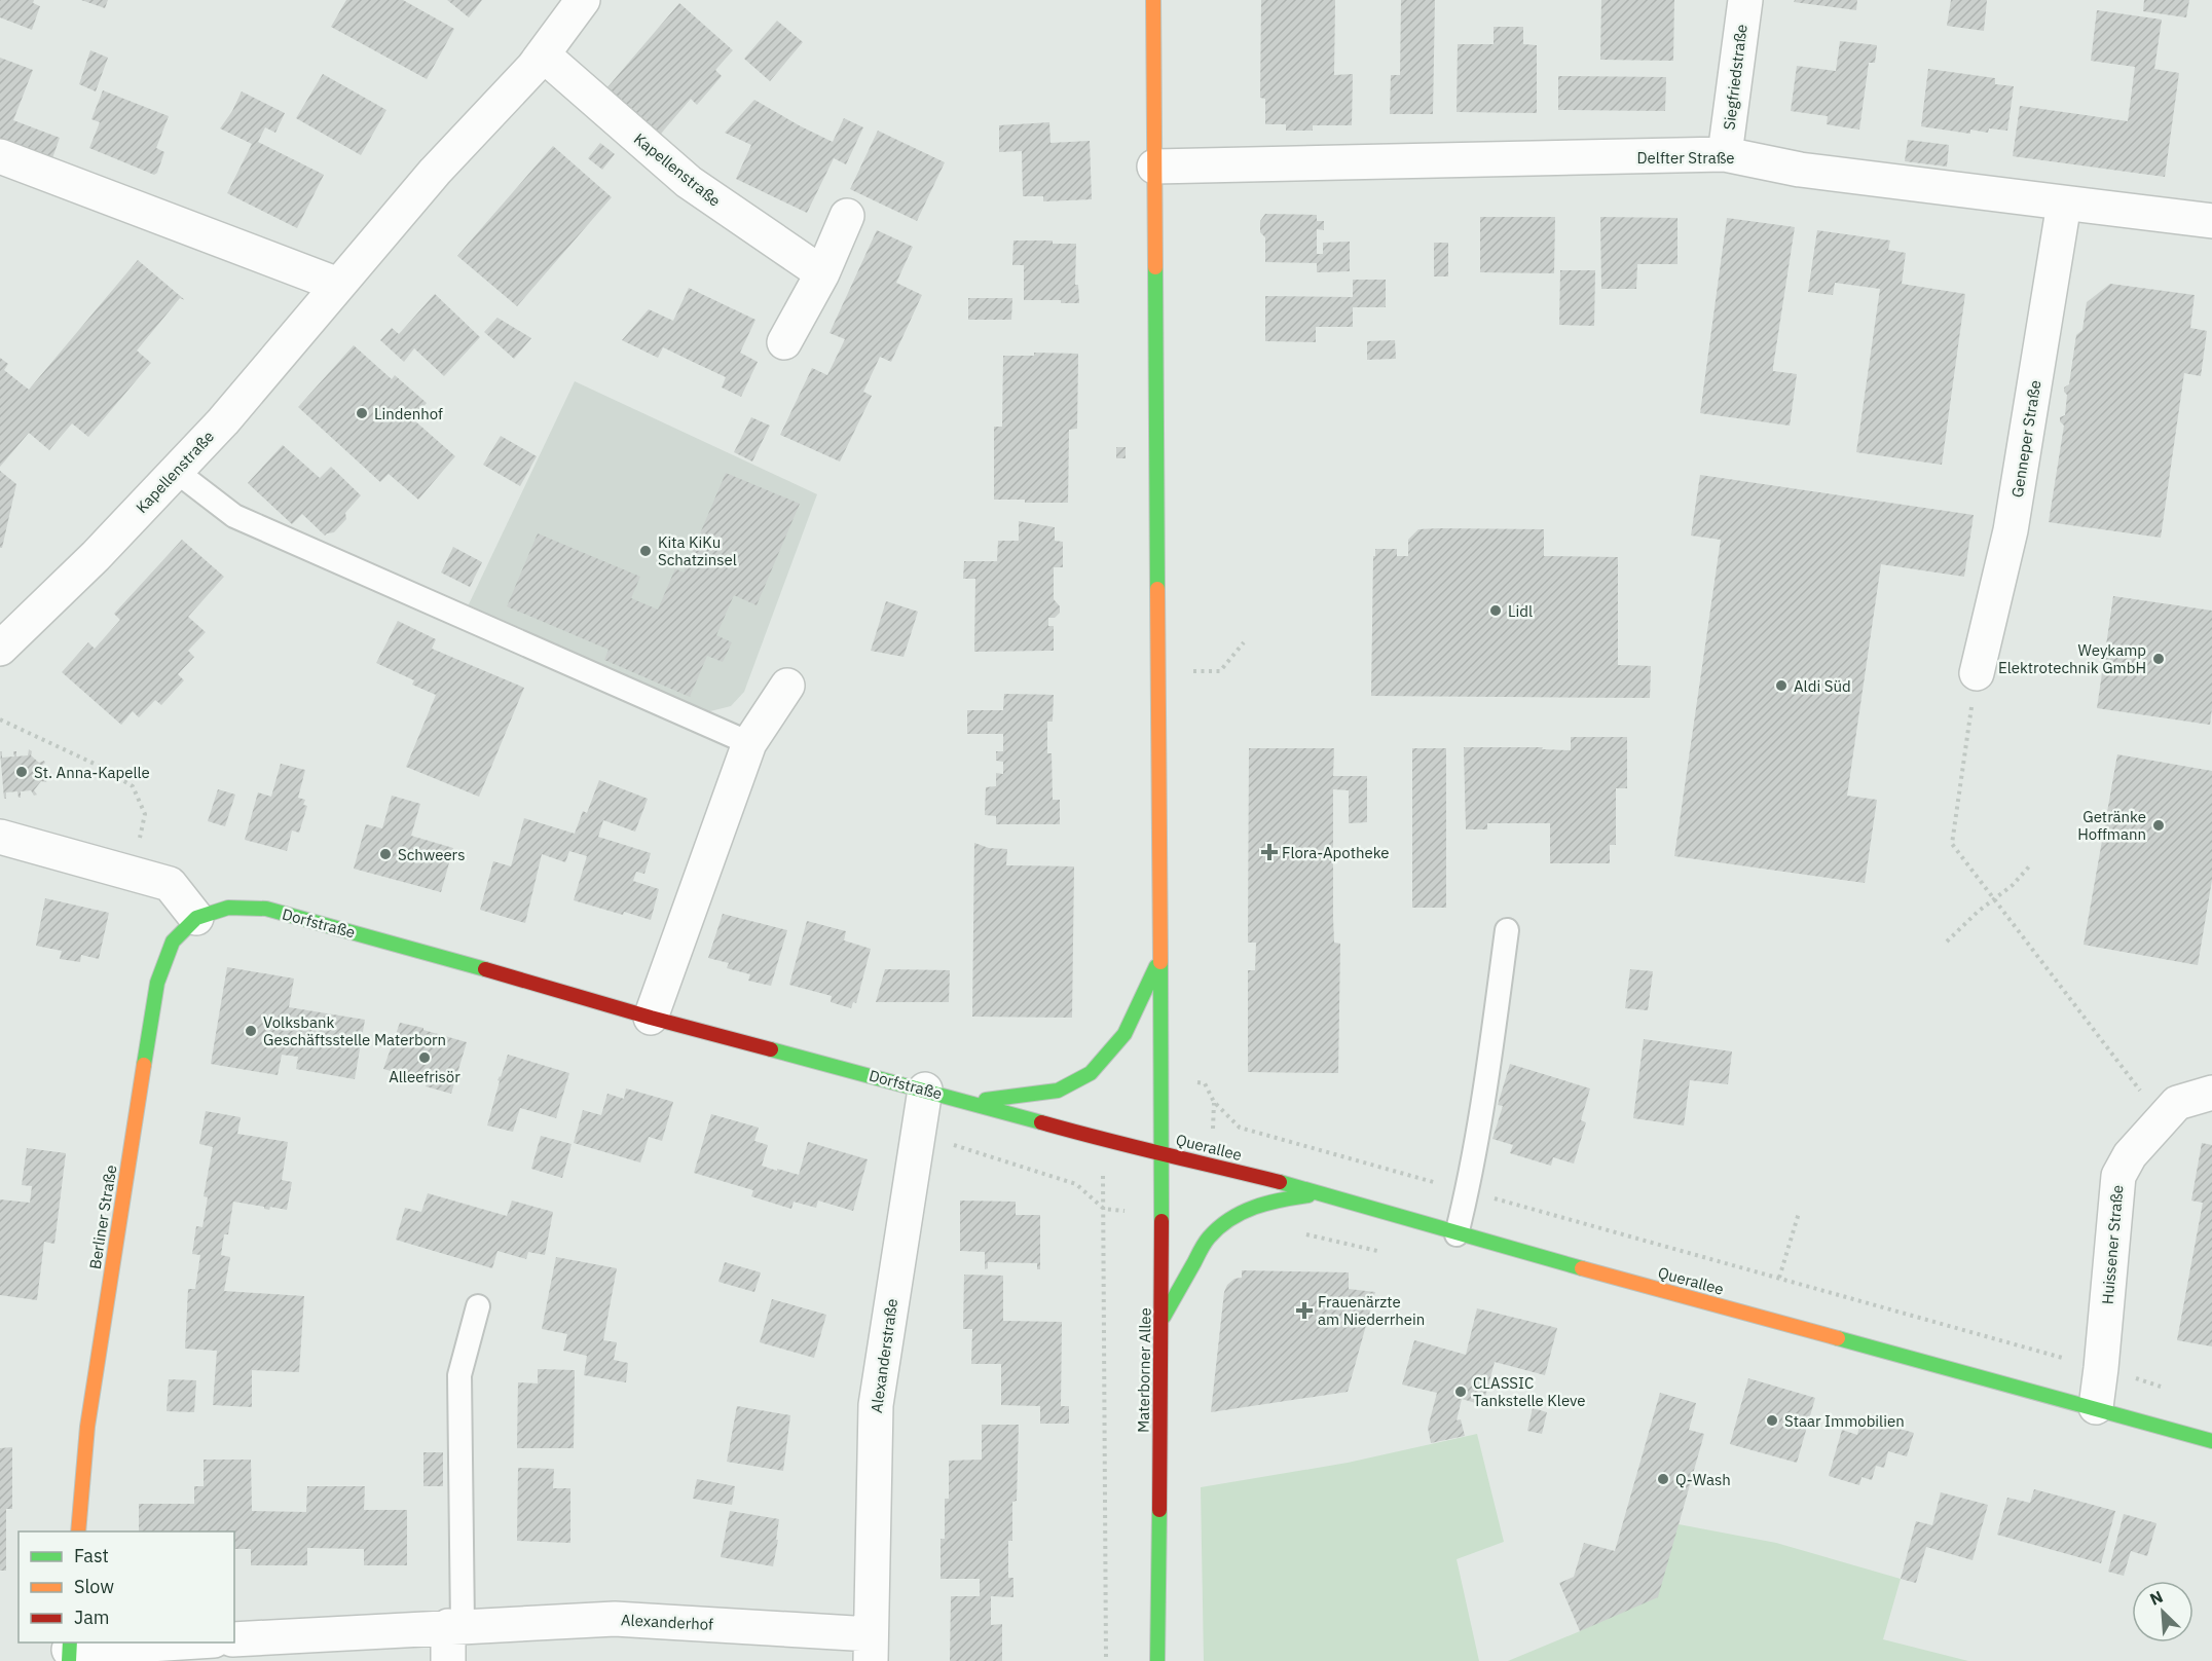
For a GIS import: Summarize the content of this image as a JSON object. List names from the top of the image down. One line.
{"streets":{"street":["Siegfriedstraße","Delfter Straße","Kapellenstraße","Genneper Straße","Dorfstraße","Querallee","Berliner Straße","Huissener Straße","Alexanderstraße","Materborner Allee","Alexanderhof"]},"crossings":[["Siegfriedstraße","Delfter Straße"],["Delfter Straße","Genneper Straße"],["Delfter Straße","Materborner Allee"],["Dorfstraße","Querallee"],["Dorfstraße","Berliner Straße"],["Dorfstraße","Alexanderstraße"],["Dorfstraße","Materborner Allee"],["Querallee","Huissener Straße"],["Querallee","Materborner Allee"],["Alexanderstraße","Alexanderhof"]],"places":{"other":["Lindenhof","Kita KiKu Schatzinsel","Lidl","Weykamp Elektrotechnik GmbH","Aldi Süd","St. Anna-Kapelle","Getränke Hoffmann","Schweers","Volksbank Geschäftsstelle Materborn","Alleefrisör","CLASSIC Tankstelle Kleve","Staar Immobilien","Q-Wash"],"health":["Flora-Apotheke","Frauenärzte am Niederrhein"]},"legend":["Fast","Slow","Jam"],"north":"top left"}
